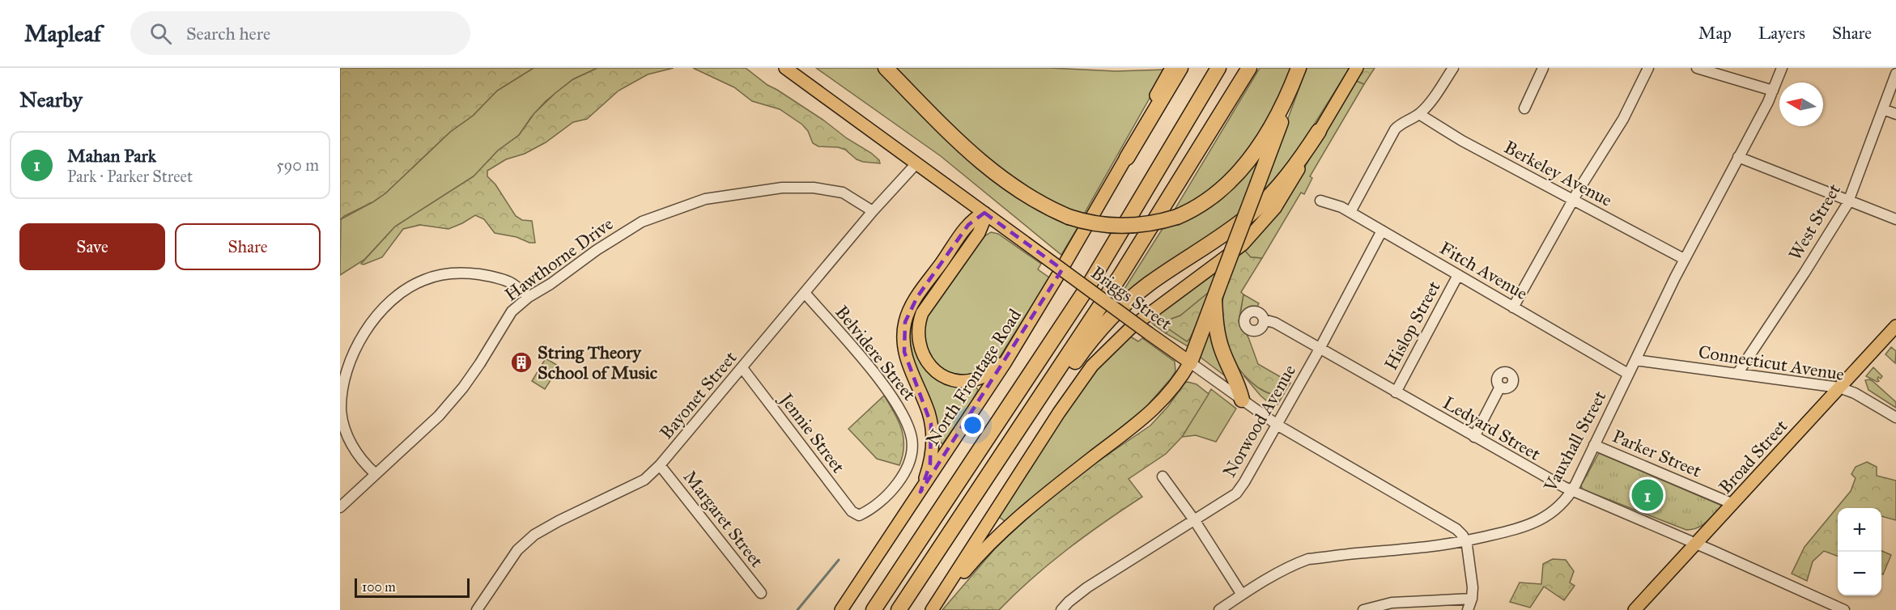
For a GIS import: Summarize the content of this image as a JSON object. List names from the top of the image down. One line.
{"streets":{"main road":["Briggs Street","North Frontage Road","Broad Street"],"street":["Berkeley Avenue","West Street","Hawthorne Drive","Fitch Avenue","Hislop Street","Belvidere Street","Connecticut Avenue","Bayonet Street","Norwood Avenue","Ledyard Street","Jennie Street","Vauxhall Street","Parker Street","Margaret Street"]},"crossings":[["Berkeley Avenue","Vauxhall Street"],["West Street","Connecticut Avenue"],["Hawthorne Drive","Bayonet Street"],["Fitch Avenue","Hislop Street"],["Fitch Avenue","Norwood Avenue"],["Fitch Avenue","Vauxhall Street"],["Briggs Street","Bayonet Street"],["Briggs Street","Norwood Avenue"],["Briggs Street","Vauxhall Street"],["Hislop Street","Ledyard Street"],["Belvidere Street","Bayonet Street"],["Belvidere Street","Jennie Street"],["Connecticut Avenue","Vauxhall Street"],["Connecticut Avenue","Broad Street"],["Bayonet Street","Jennie Street"],["Bayonet Street","Margaret Street"],["Norwood Avenue","Ledyard Street"],["Ledyard Street","Vauxhall Street"],["Ledyard Street","Broad Street"],["Vauxhall Street","Parker Street"],["Parker Street","Broad Street"]],"places":{"building":["String Theory School of Music"]},"scale_bar":"100 m","north":"left","page":{"header":"Mapleaf","search":"Search here","nav":["Map","Layers","Share"],"heading":"Nearby","list":[{"mark":"1","name":"Mahan Park","note":"Park · Parker Street","value":"590 m"}],"buttons":["Save","Share"],"pins":"1","map_buttons":["+","−"],"scale":"100 m"}}
